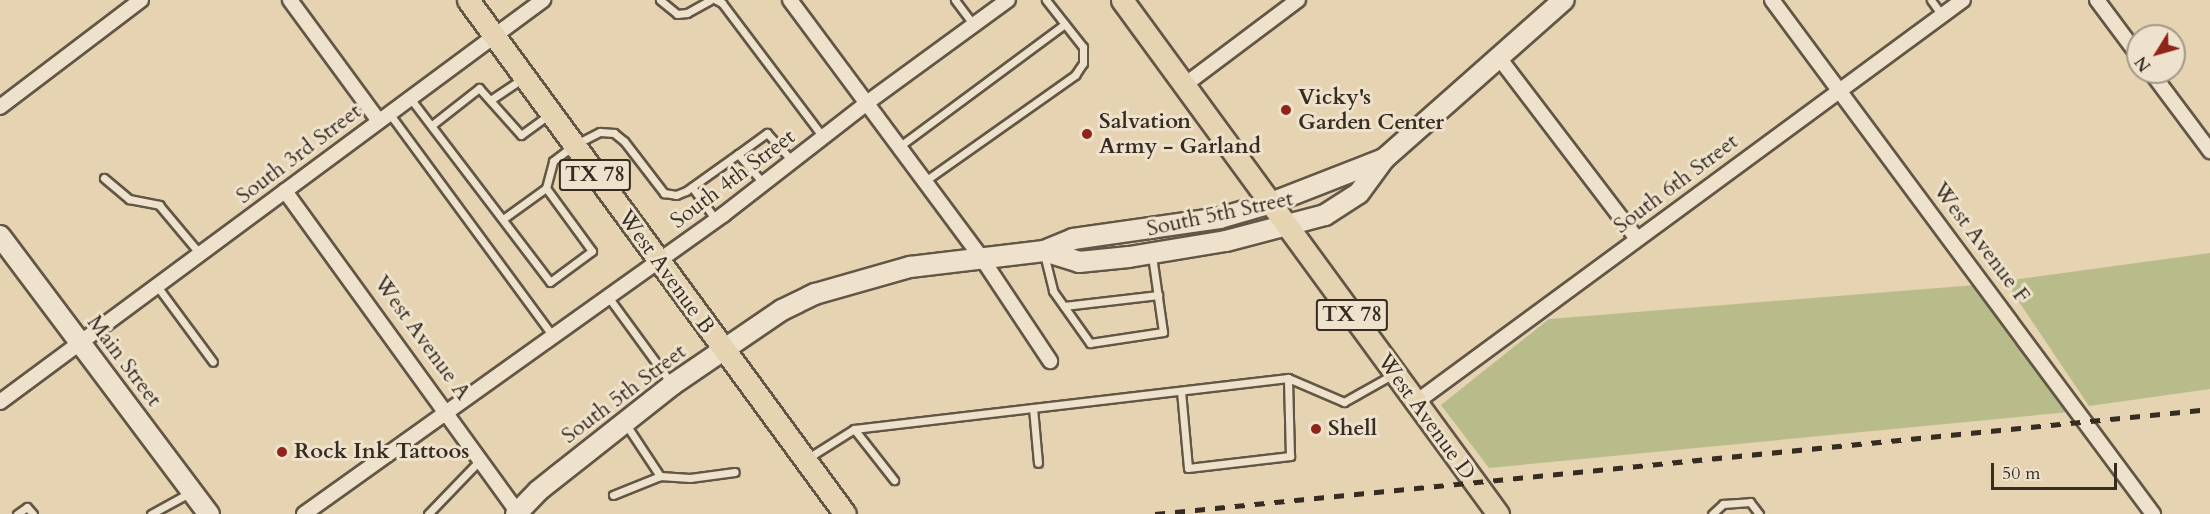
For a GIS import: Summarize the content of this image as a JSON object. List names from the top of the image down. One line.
{"streets":{"main road":["TX 78","West Avenue B","West Avenue D"],"street":["South 3rd Street","South 4th Street","South 6th Street","South 5th Street","West Avenue F","West Avenue A","Main Street"]},"crossings":[["South 3rd Street","West Avenue B"],["South 3rd Street","West Avenue A"],["South 3rd Street","Main Street"],["South 4th Street","West Avenue B"],["South 4th Street","West Avenue A"],["South 6th Street","West Avenue F"],["South 6th Street","West Avenue D"],["South 5th Street","West Avenue B"],["South 5th Street","West Avenue A"],["South 5th Street","West Avenue D"]],"places":["Vicky's Garden Center","Salvation Army - Garland","Shell","Rock Ink Tattoos"],"scale_bar":"50 m","north":"bottom left"}
